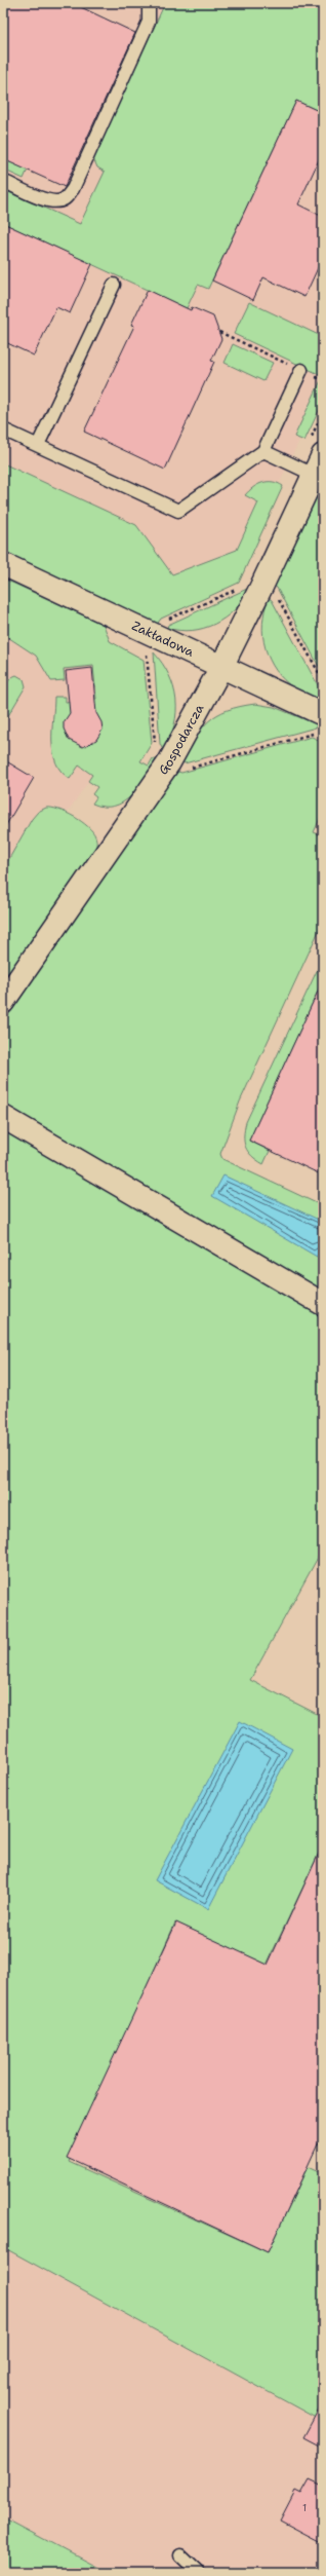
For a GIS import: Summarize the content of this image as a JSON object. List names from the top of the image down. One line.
{"streets":{"street":["Zakładowa","Gospodarcza"]},"crossings":[["Zakładowa","Gospodarcza"]],"house_numbers":["1"]}
